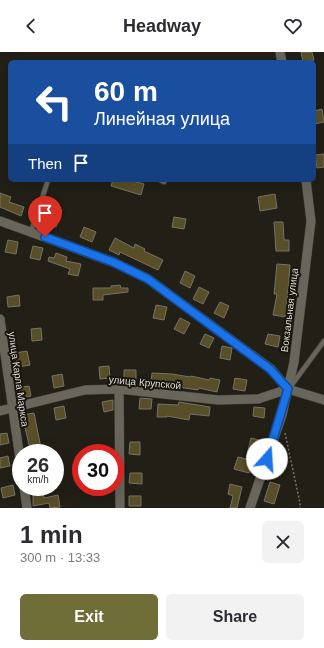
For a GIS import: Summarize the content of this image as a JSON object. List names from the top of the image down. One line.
{"streets":{"street":["Вокзальная улица","улица Карла Маркса","улица Крупской"]},"crossings":[["Вокзальная улица","улица Крупской"],["улица Карла Маркса","улица Крупской"]],"page":{"header":"Headway","turn":["60 m","Линейная улица"],"then":"Then","speed":"26 km/h","limit":"30","heading":["1 min","300 m · 13:33"],"buttons":["Exit","Share"]}}
